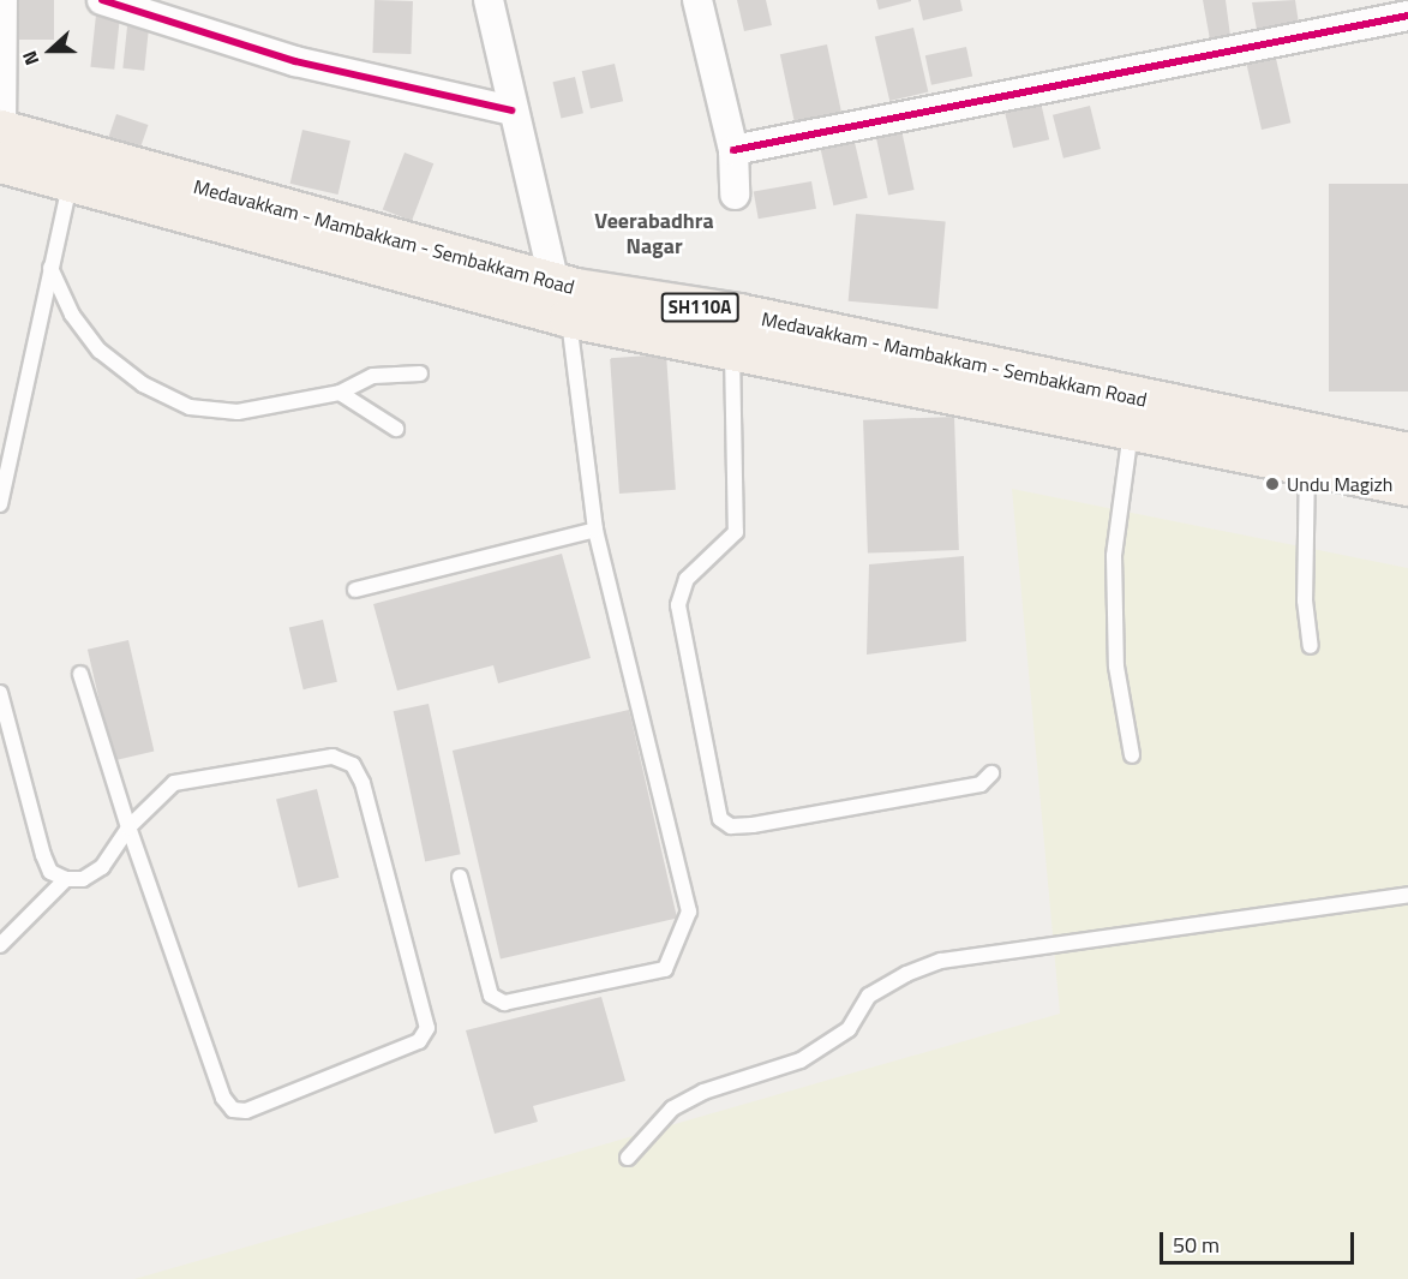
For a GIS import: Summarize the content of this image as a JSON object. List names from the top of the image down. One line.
{"streets":{"main road":["Medavakkam - Mambakkam - Sembakkam Road","SH110A"]},"districts":["Veerabadhra Nagar"],"places":["Undu Magizh"],"scale_bar":"50 m","north":"left"}
